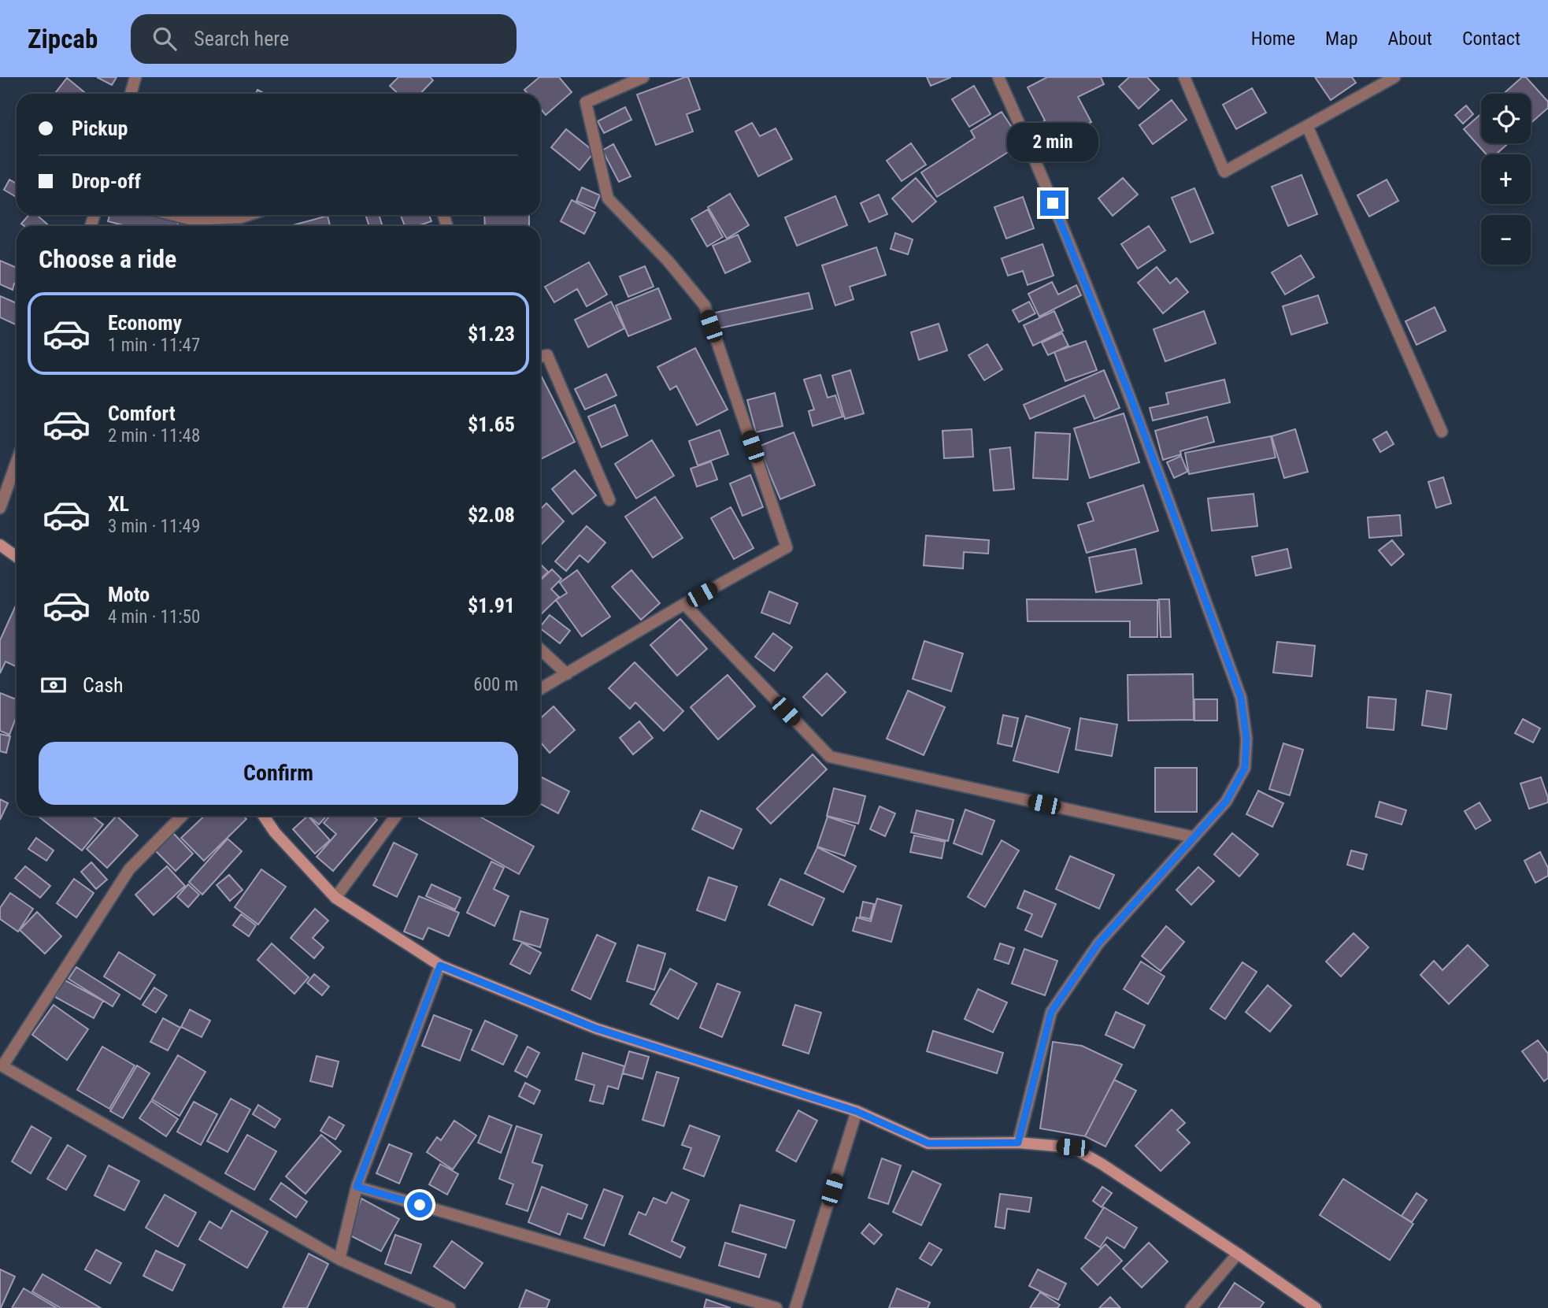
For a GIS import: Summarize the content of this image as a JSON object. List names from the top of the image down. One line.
{"page":{"header":"Zipcab","search":"Search here","nav":["Home","Map","About","Contact"],"map_buttons":["+","−"],"banner":["Pickup","Drop-off"],"bubble":"2 min","heading":"Choose a ride","list":[{"name":"Economy","note":"1 min · 11:47","value":"$1.23"},{"name":"Comfort","note":"2 min · 11:48","value":"$1.65"},{"name":"XL","note":"3 min · 11:49","value":"$2.08"},{"name":"Moto","note":"4 min · 11:50","value":"$1.91"}],"pay":["Cash","600 m"],"buttons":"Confirm"}}
